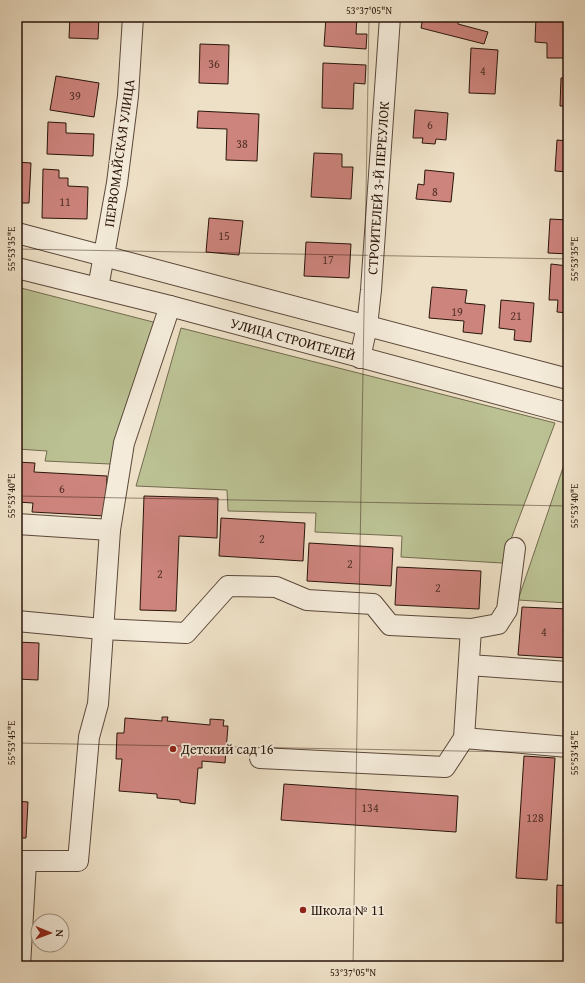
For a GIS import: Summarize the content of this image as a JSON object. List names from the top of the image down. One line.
{"streets":{"street":["ПЕРВОМАЙСКАЯ УЛИЦА","СТРОИТЕЛЕЙ 3-Й ПЕРЕУЛОК","УЛИЦА СТРОИТЕЛЕЙ"]},"crossings":[["ПЕРВОМАЙСКАЯ УЛИЦА","УЛИЦА СТРОИТЕЛЕЙ"],["СТРОИТЕЛЕЙ 3-Й ПЕРЕУЛОК","УЛИЦА СТРОИТЕЛЕЙ"]],"places":["Детский сад 16","Школа № 11"],"house_numbers":["36","4","39","6","38","8","11","15","17","19","21","6","2","2","2","2","4","134","128"],"north":"right","coordinates":["53°37'05\"N","55°53'35\"E","55°53'40\"E","55°53'45\"E"]}
